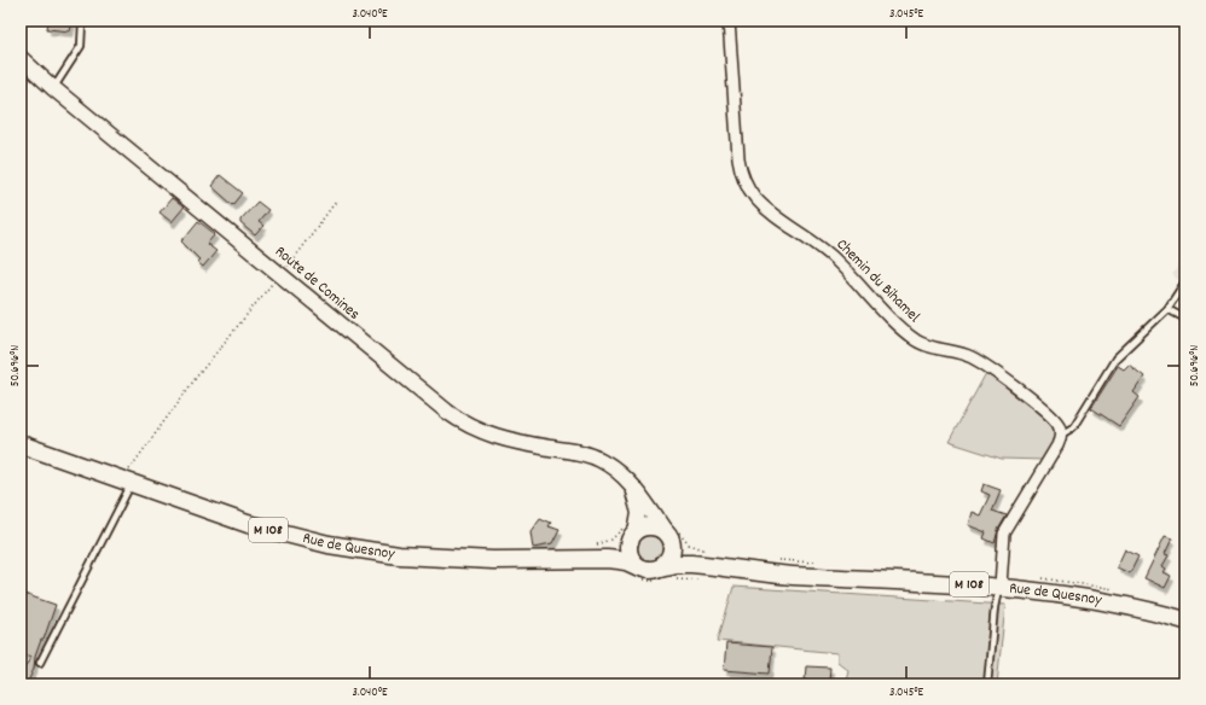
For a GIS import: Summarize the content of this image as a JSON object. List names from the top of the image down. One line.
{"streets":{"main road":["M 108","Rue de Quesnoy"],"street":["Chemin du Bihamel","Route de Comines"]},"crossings":[["Route de Comines","Rue de Quesnoy"]],"coordinates":["3.040°E","3.045°E","50.696°N"]}
